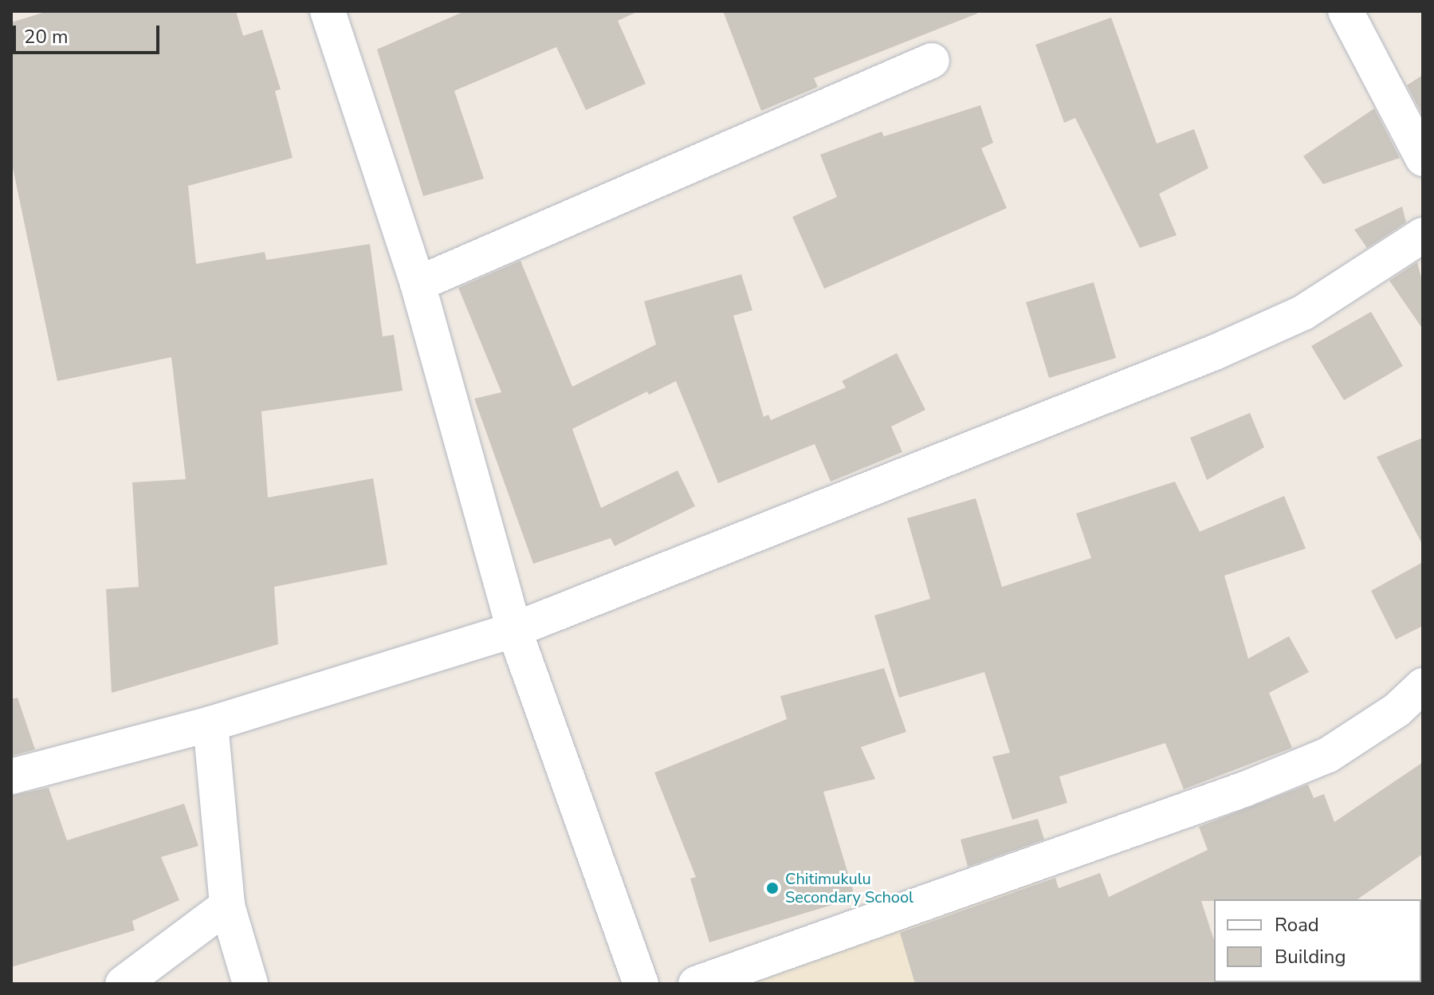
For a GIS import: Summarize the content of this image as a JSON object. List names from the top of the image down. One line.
{"places":["Chitimukulu Secondary School"],"legend":["Road","Building"],"scale_bar":"20 m"}
